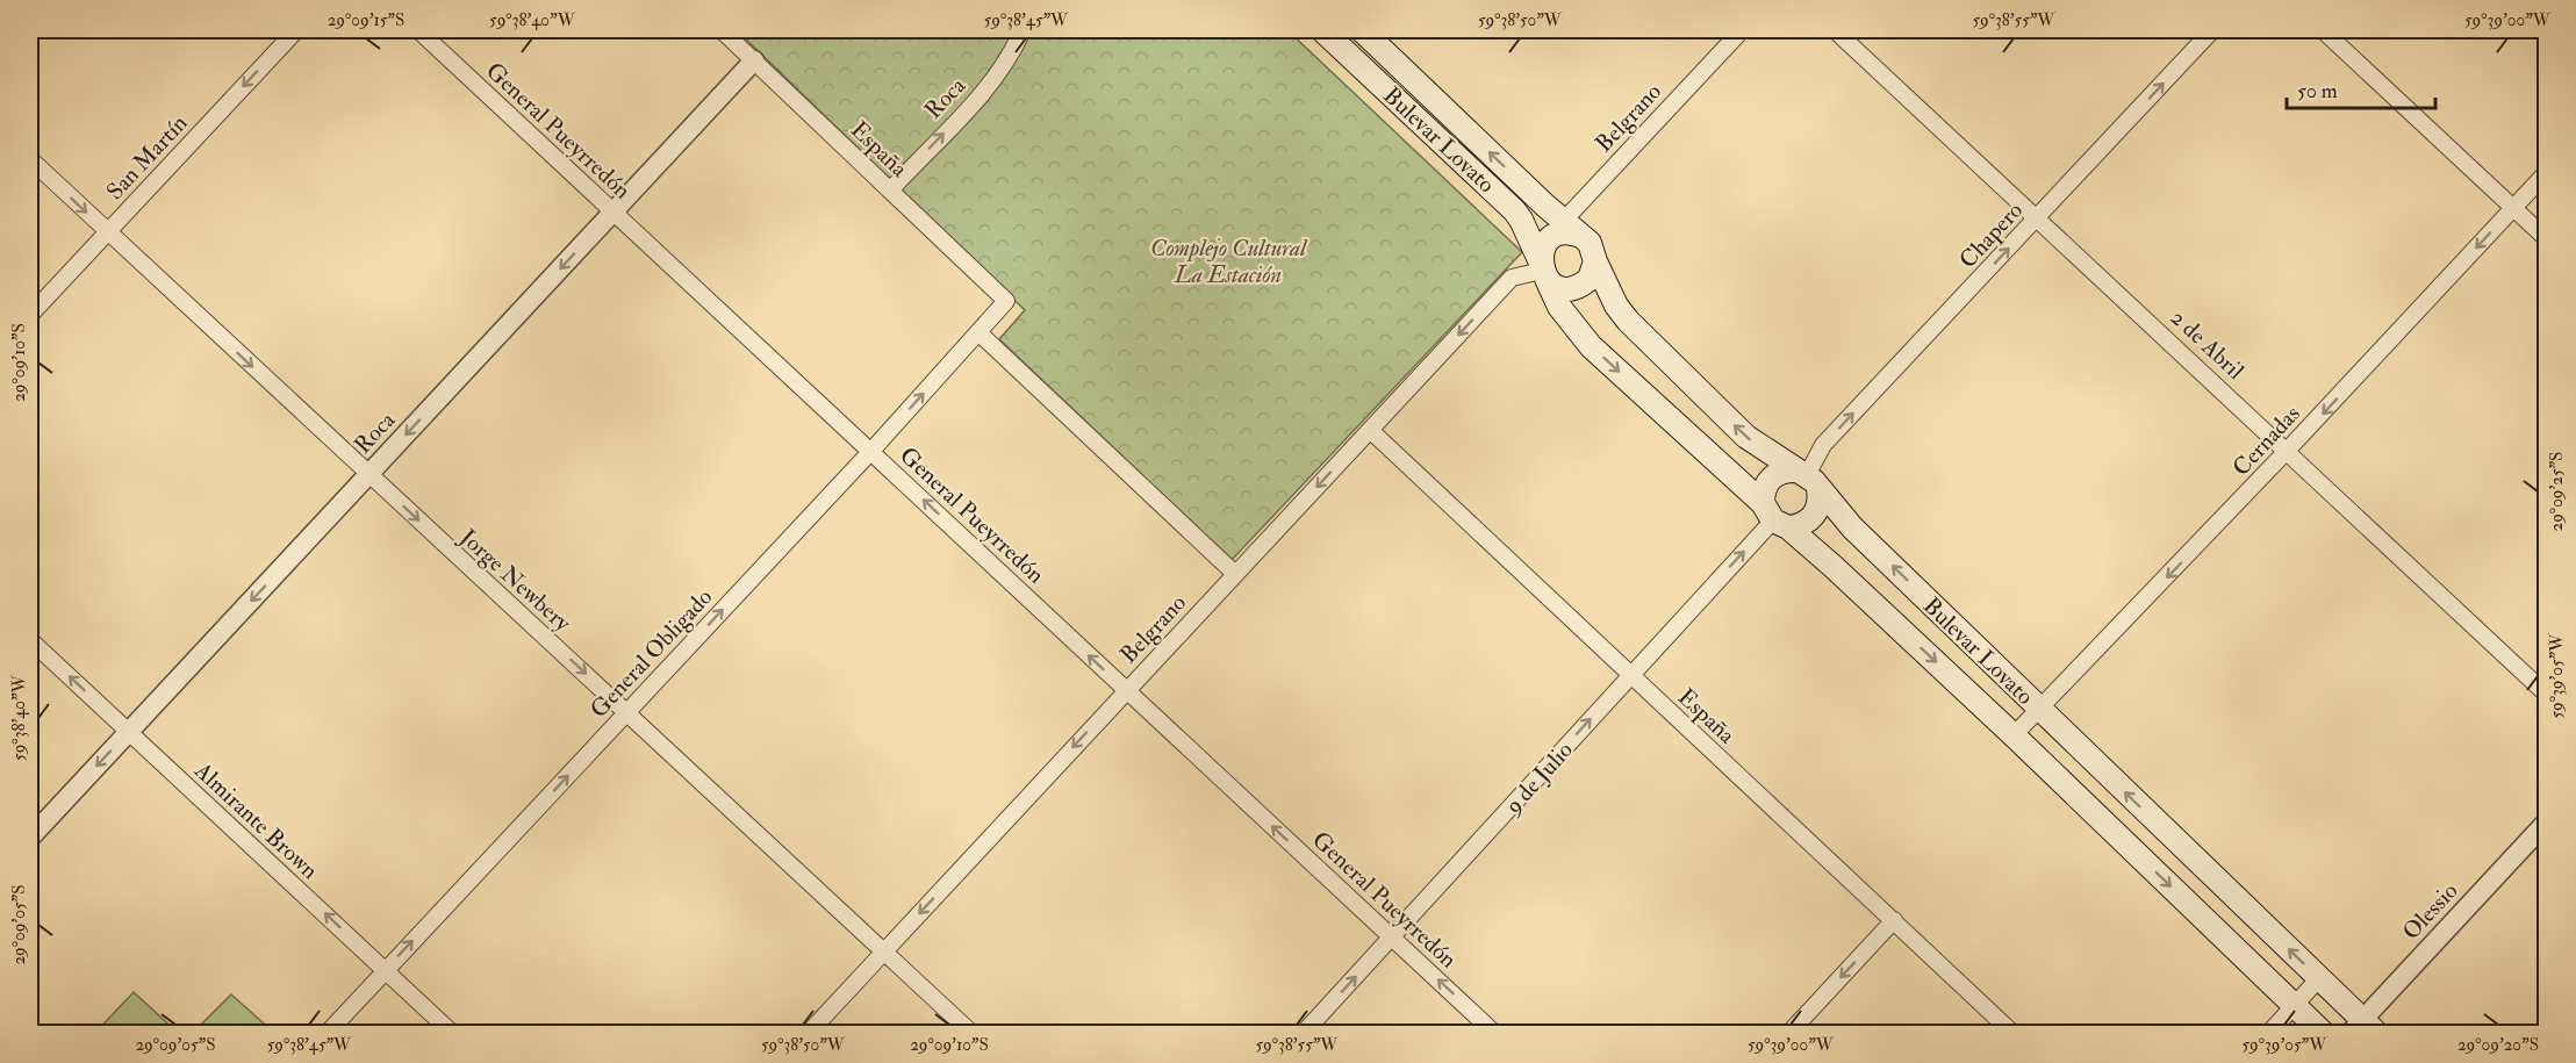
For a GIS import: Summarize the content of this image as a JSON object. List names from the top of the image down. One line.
{"streets":{"main road":["Bulevar Lovato","9 de Julio"],"street":["Roca","Belgrano","General Pueyrredón","España","San Martín","Chapero","2 de Abril","Cernadas","Jorge Newbery","General Obligado","Almirante Brown","Olessio"]},"crossings":[["Roca","General Pueyrredón"],["Roca","España"],["Roca","Jorge Newbery"],["Roca","Almirante Brown"],["Belgrano","General Pueyrredón"],["Belgrano","Bulevar Lovato"],["Belgrano","España"],["Belgrano","Jorge Newbery"],["General Pueyrredón","General Obligado"],["General Pueyrredón","9 de Julio"],["Bulevar Lovato","Chapero"],["Bulevar Lovato","Cernadas"],["Bulevar Lovato","9 de Julio"],["Bulevar Lovato","Olessio"],["España","General Obligado"],["España","9 de Julio"],["San Martín","Jorge Newbery"],["Chapero","2 de Abril"],["Chapero","9 de Julio"],["2 de Abril","Cernadas"],["Jorge Newbery","General Obligado"],["General Obligado","Almirante Brown"]],"one_way":["Belgrano","General Pueyrredón","San Martín","Chapero","Cernadas","Jorge Newbery","General Obligado","9 de Julio","Almirante Brown"],"parks":["Complejo Cultural La Estación"],"scale_bar":"50 m","coordinates":["29°09'15\"S","59°38'40\"W","59°38'45\"W","59°38'50\"W","59°38'55\"W","59°39'00\"W","29°09'10\"S","29°09'25\"S","59°39'05\"W","29°09'05\"S","29°09'20\"S"]}
